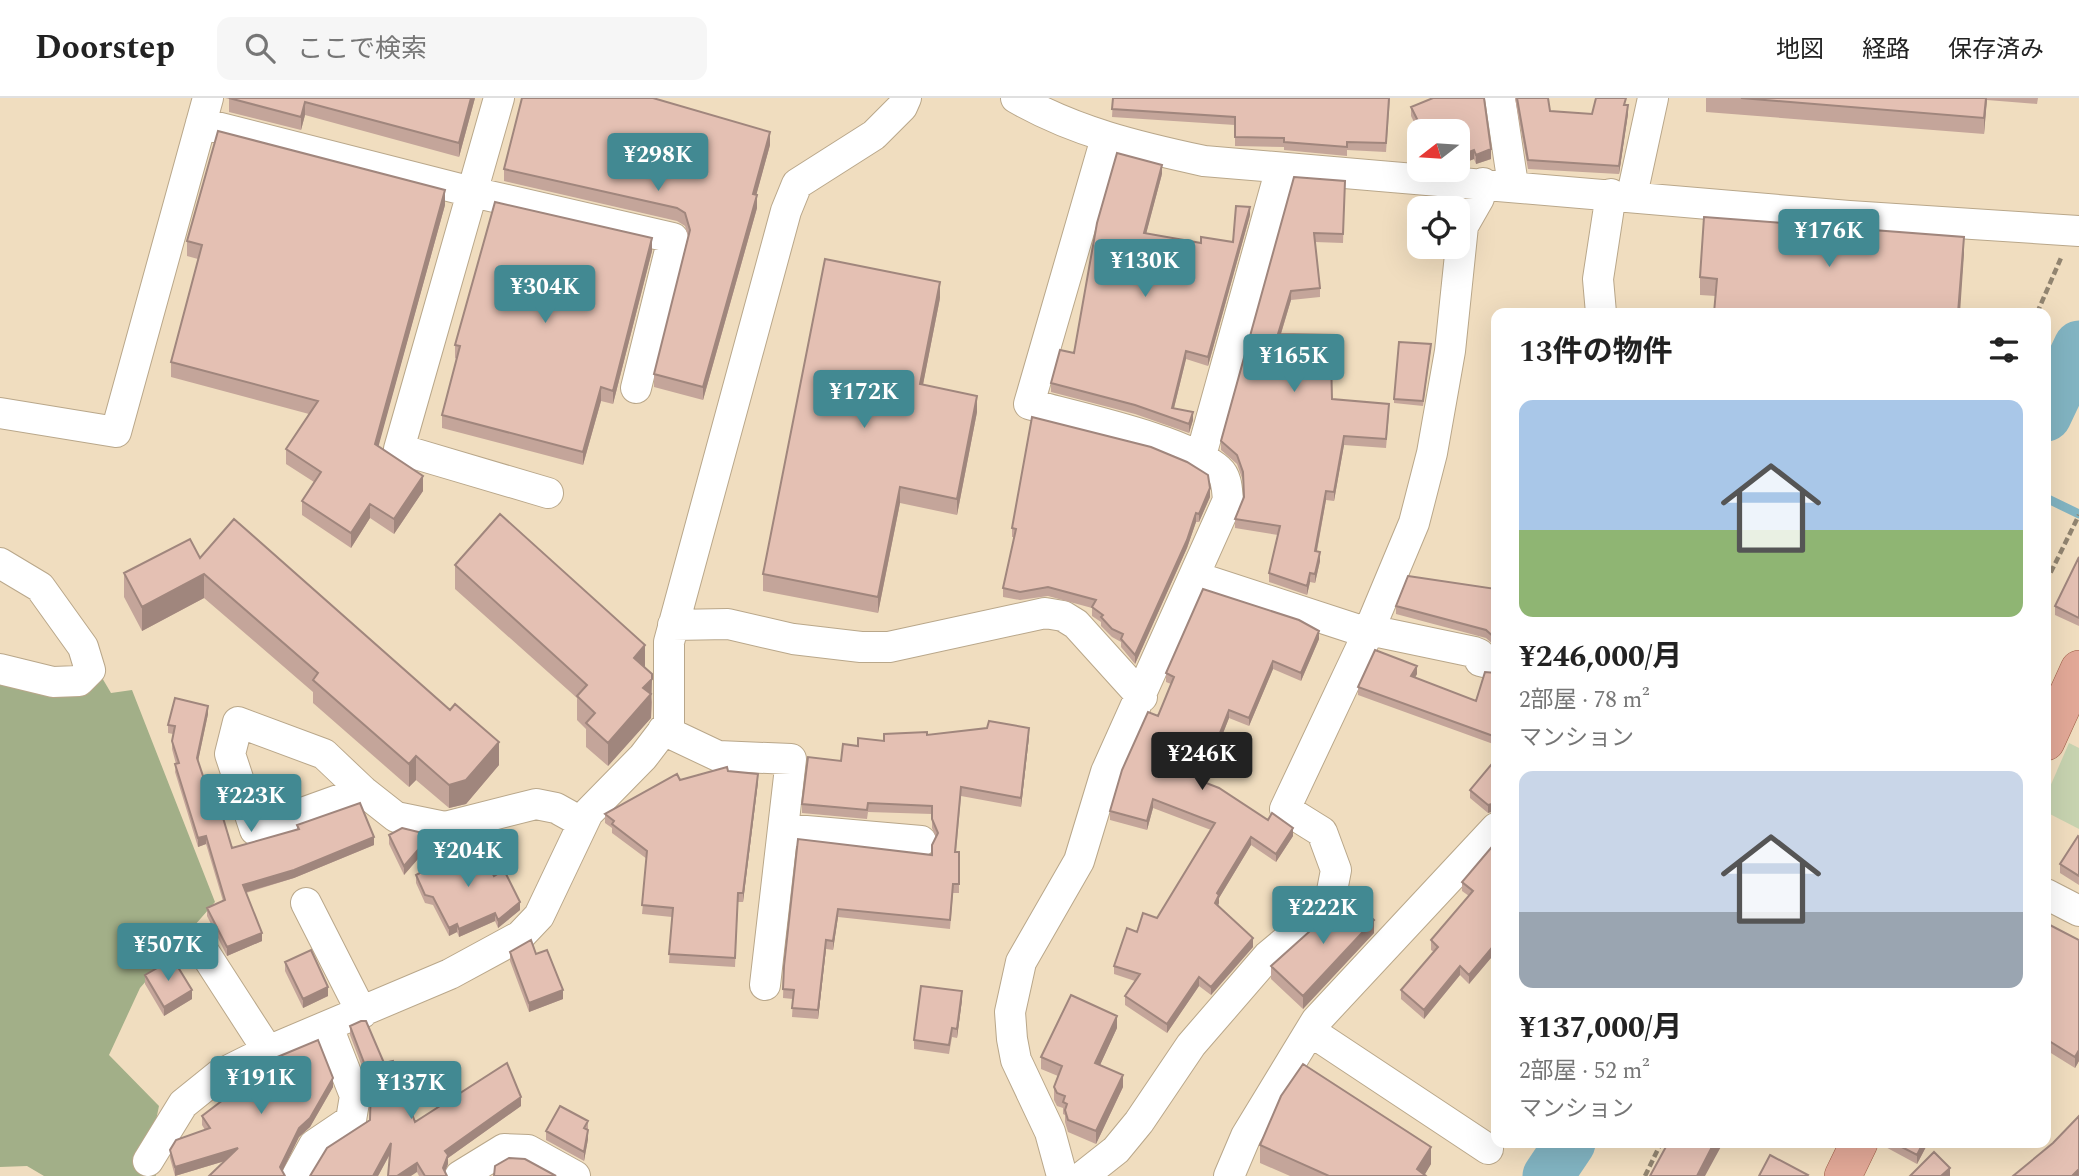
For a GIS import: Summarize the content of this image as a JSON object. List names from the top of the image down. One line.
{"north":"left","page":{"header":"Doorstep","search":"ここで検索","nav":["地図","経路","保存済み"],"price":["¥298K","¥176K","¥130K","¥304K","¥165K","¥172K","¥246K","¥223K","¥204K","¥222K","¥507K","¥191K","¥137K"],"heading":"13件の物件","list":[{"name":"¥246,000/月","note":"2部屋 · 78 m² · マンション"},{"name":"¥137,000/月","note":"2部屋 · 52 m² · マンション"}]}}
